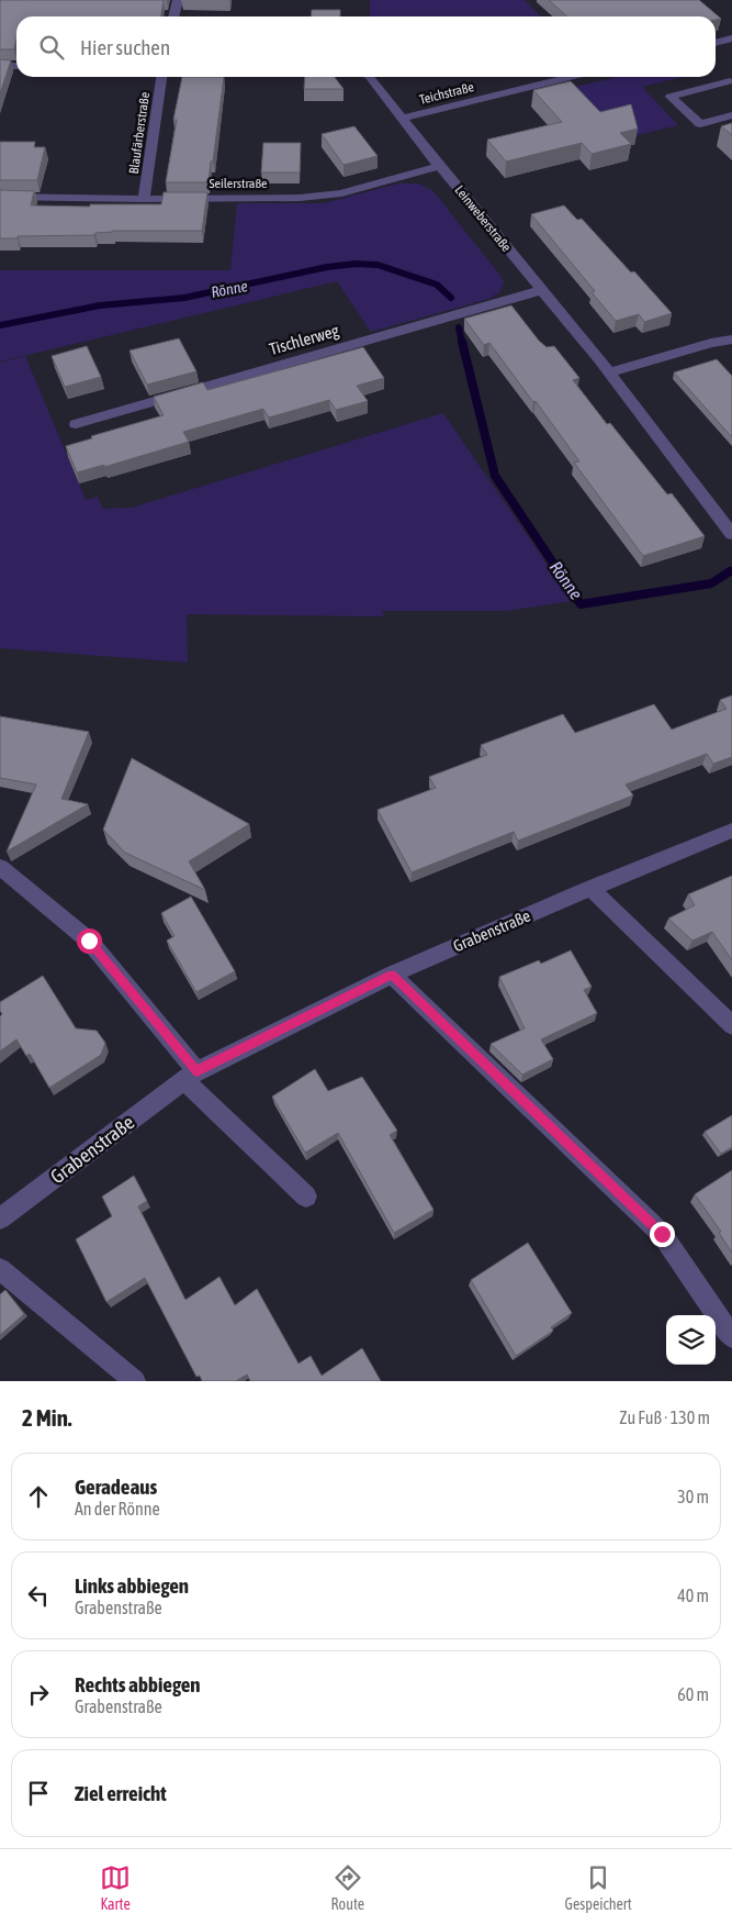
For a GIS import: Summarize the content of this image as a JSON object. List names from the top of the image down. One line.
{"streets":{"street":["Teichstraße","Blaufärberstraße","Seilerstraße","Leinweberstraße","Tischlerweg","Grabenstraße"]},"crossings":[["Teichstraße","Leinweberstraße"],["Blaufärberstraße","Seilerstraße"],["Seilerstraße","Leinweberstraße"],["Leinweberstraße","Tischlerweg"]],"water":["Rönne"],"page":{"search":"Hier suchen","heading":["2 Min.","Zu Fuß · 130 m"],"list":[["Geradeaus","An der Rönne","30 m"],["Links abbiegen","Grabenstraße","40 m"],["Rechts abbiegen","Grabenstraße","60 m"],"Ziel erreicht"],"nav":["Karte","Route","Gespeichert"]}}
